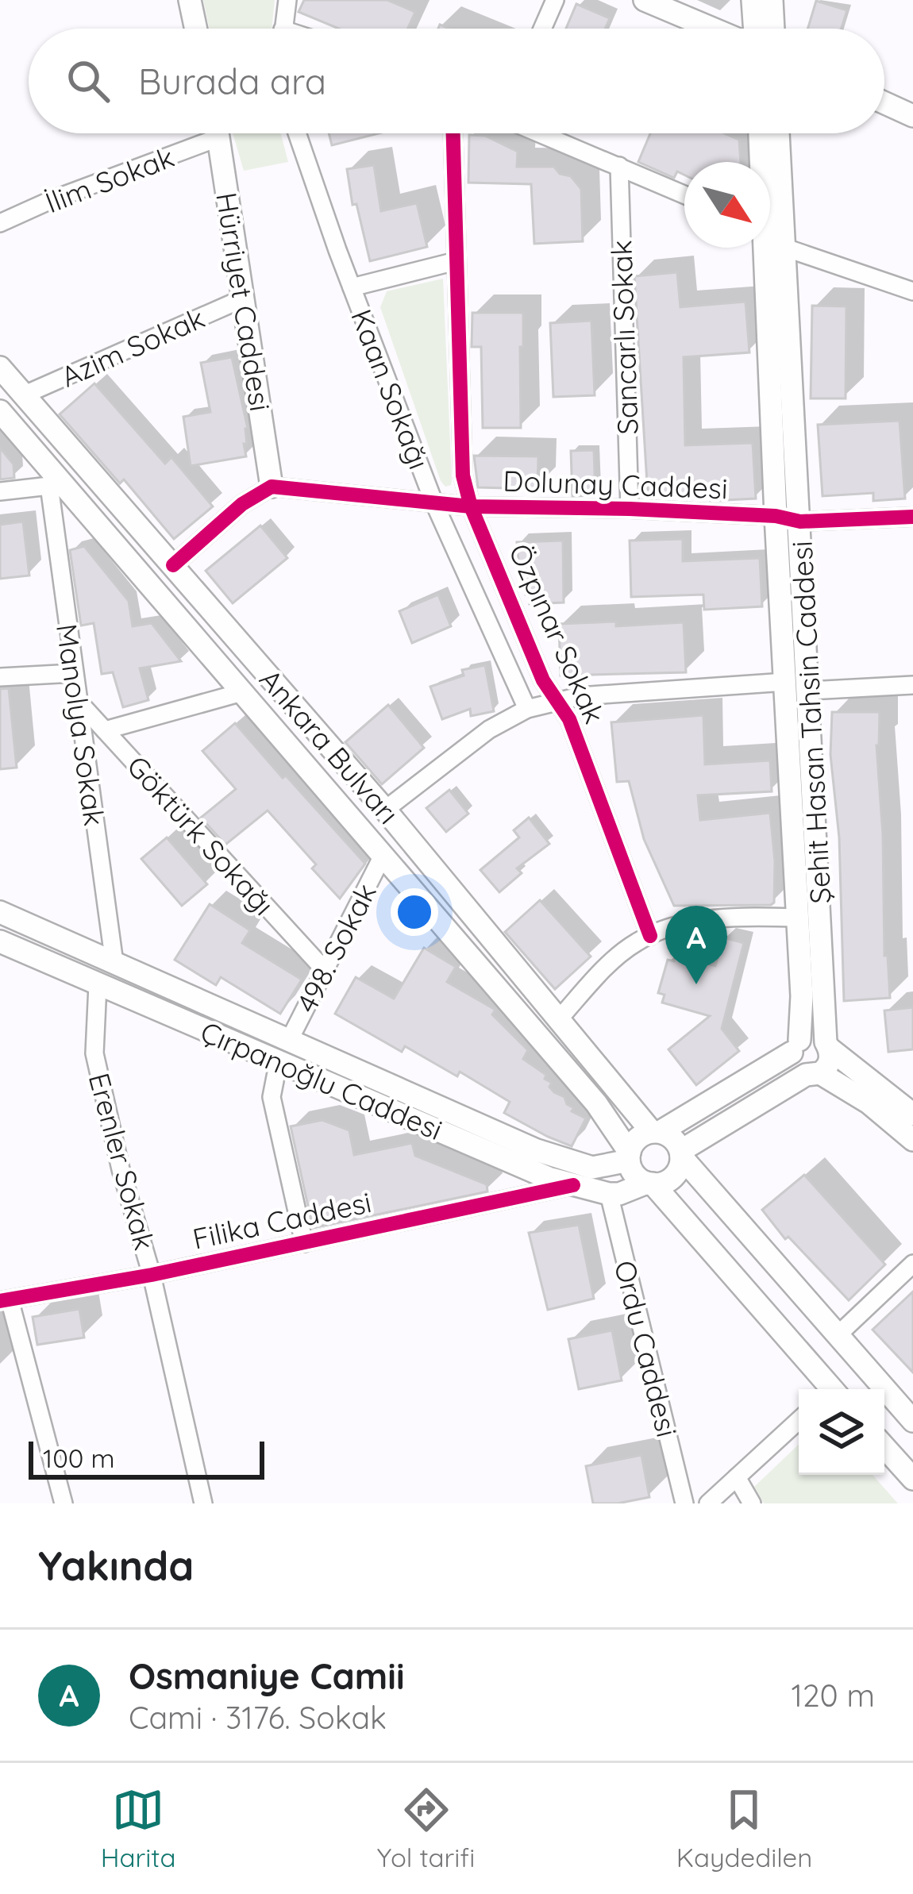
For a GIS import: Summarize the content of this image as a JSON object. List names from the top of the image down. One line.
{"streets":{"main road":["Hürriyet Caddesi","Şehit Hasan Tahsin Caddesi","Ankara Bulvarı","Çırpanoğlu Caddesi"],"street":["İlim Sokak","Sancarlı Sokak","Azim Sokak","Kaan Sokağı","Dolunay Caddesi","Özpınar Sokak","Manolya Sokak","Göktürk Sokağı","498. Sokak","Erenler Sokak","Filika Caddesi","Ordu Caddesi"]},"crossings":[["Hürriyet Caddesi","Azim Sokak"],["Hürriyet Caddesi","Dolunay Caddesi"],["Sancarlı Sokak","Dolunay Caddesi"],["Azim Sokak","Ankara Bulvarı"],["Kaan Sokağı","Dolunay Caddesi"],["Dolunay Caddesi","Özpınar Sokak"],["Dolunay Caddesi","Şehit Hasan Tahsin Caddesi"],["Manolya Sokak","Ankara Bulvarı"],["Manolya Sokak","Göktürk Sokağı"],["Manolya Sokak","Çırpanoğlu Caddesi"],["Ankara Bulvarı","498. Sokak"],["Ankara Bulvarı","Çırpanoğlu Caddesi"],["Göktürk Sokağı","498. Sokak"],["498. Sokak","Çırpanoğlu Caddesi"],["498. Sokak","Filika Caddesi"],["Çırpanoğlu Caddesi","Erenler Sokak"],["Çırpanoğlu Caddesi","Filika Caddesi"],["Çırpanoğlu Caddesi","Ordu Caddesi"],["Erenler Sokak","Filika Caddesi"]],"scale_bar":"100 m","north":"bottom right","page":{"search":"Burada ara","pins":"A","scale":"100 m","heading":"Yakında","list":[{"mark":"A","name":"Osmaniye Camii","note":"Cami · 3176. Sokak","value":"120 m"}],"nav":["Harita","Yol tarifi","Kaydedilen"]}}
